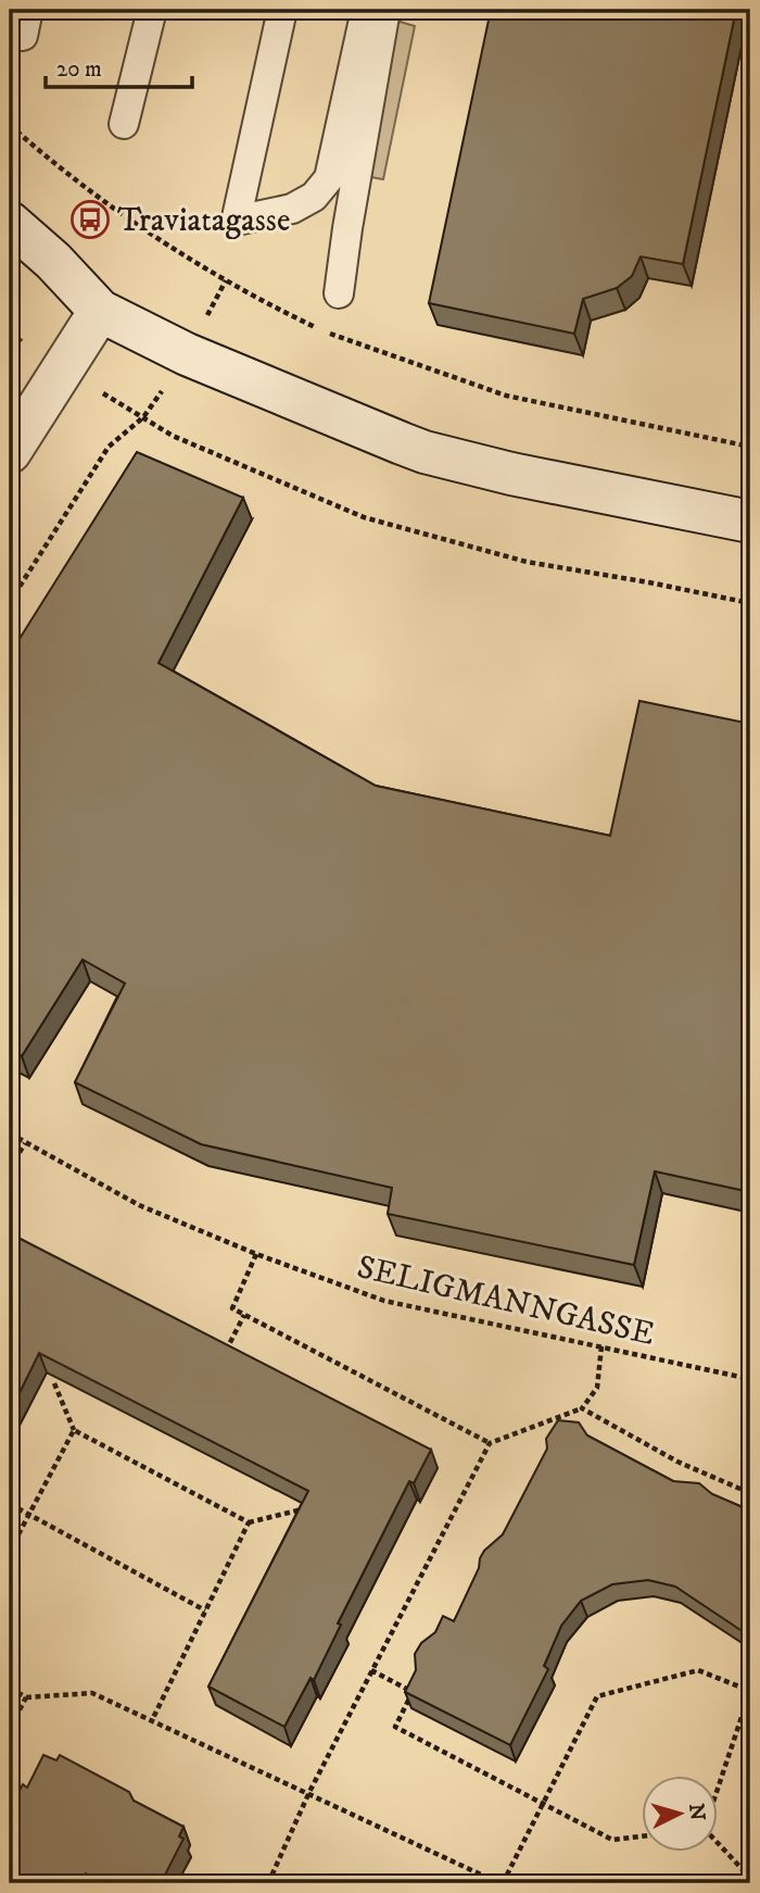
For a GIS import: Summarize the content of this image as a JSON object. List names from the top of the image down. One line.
{"streets":{"path":["SELIGMANNGASSE"]},"places":{"bus stop":["Traviatagasse"]},"scale_bar":"20 m","north":"right"}
